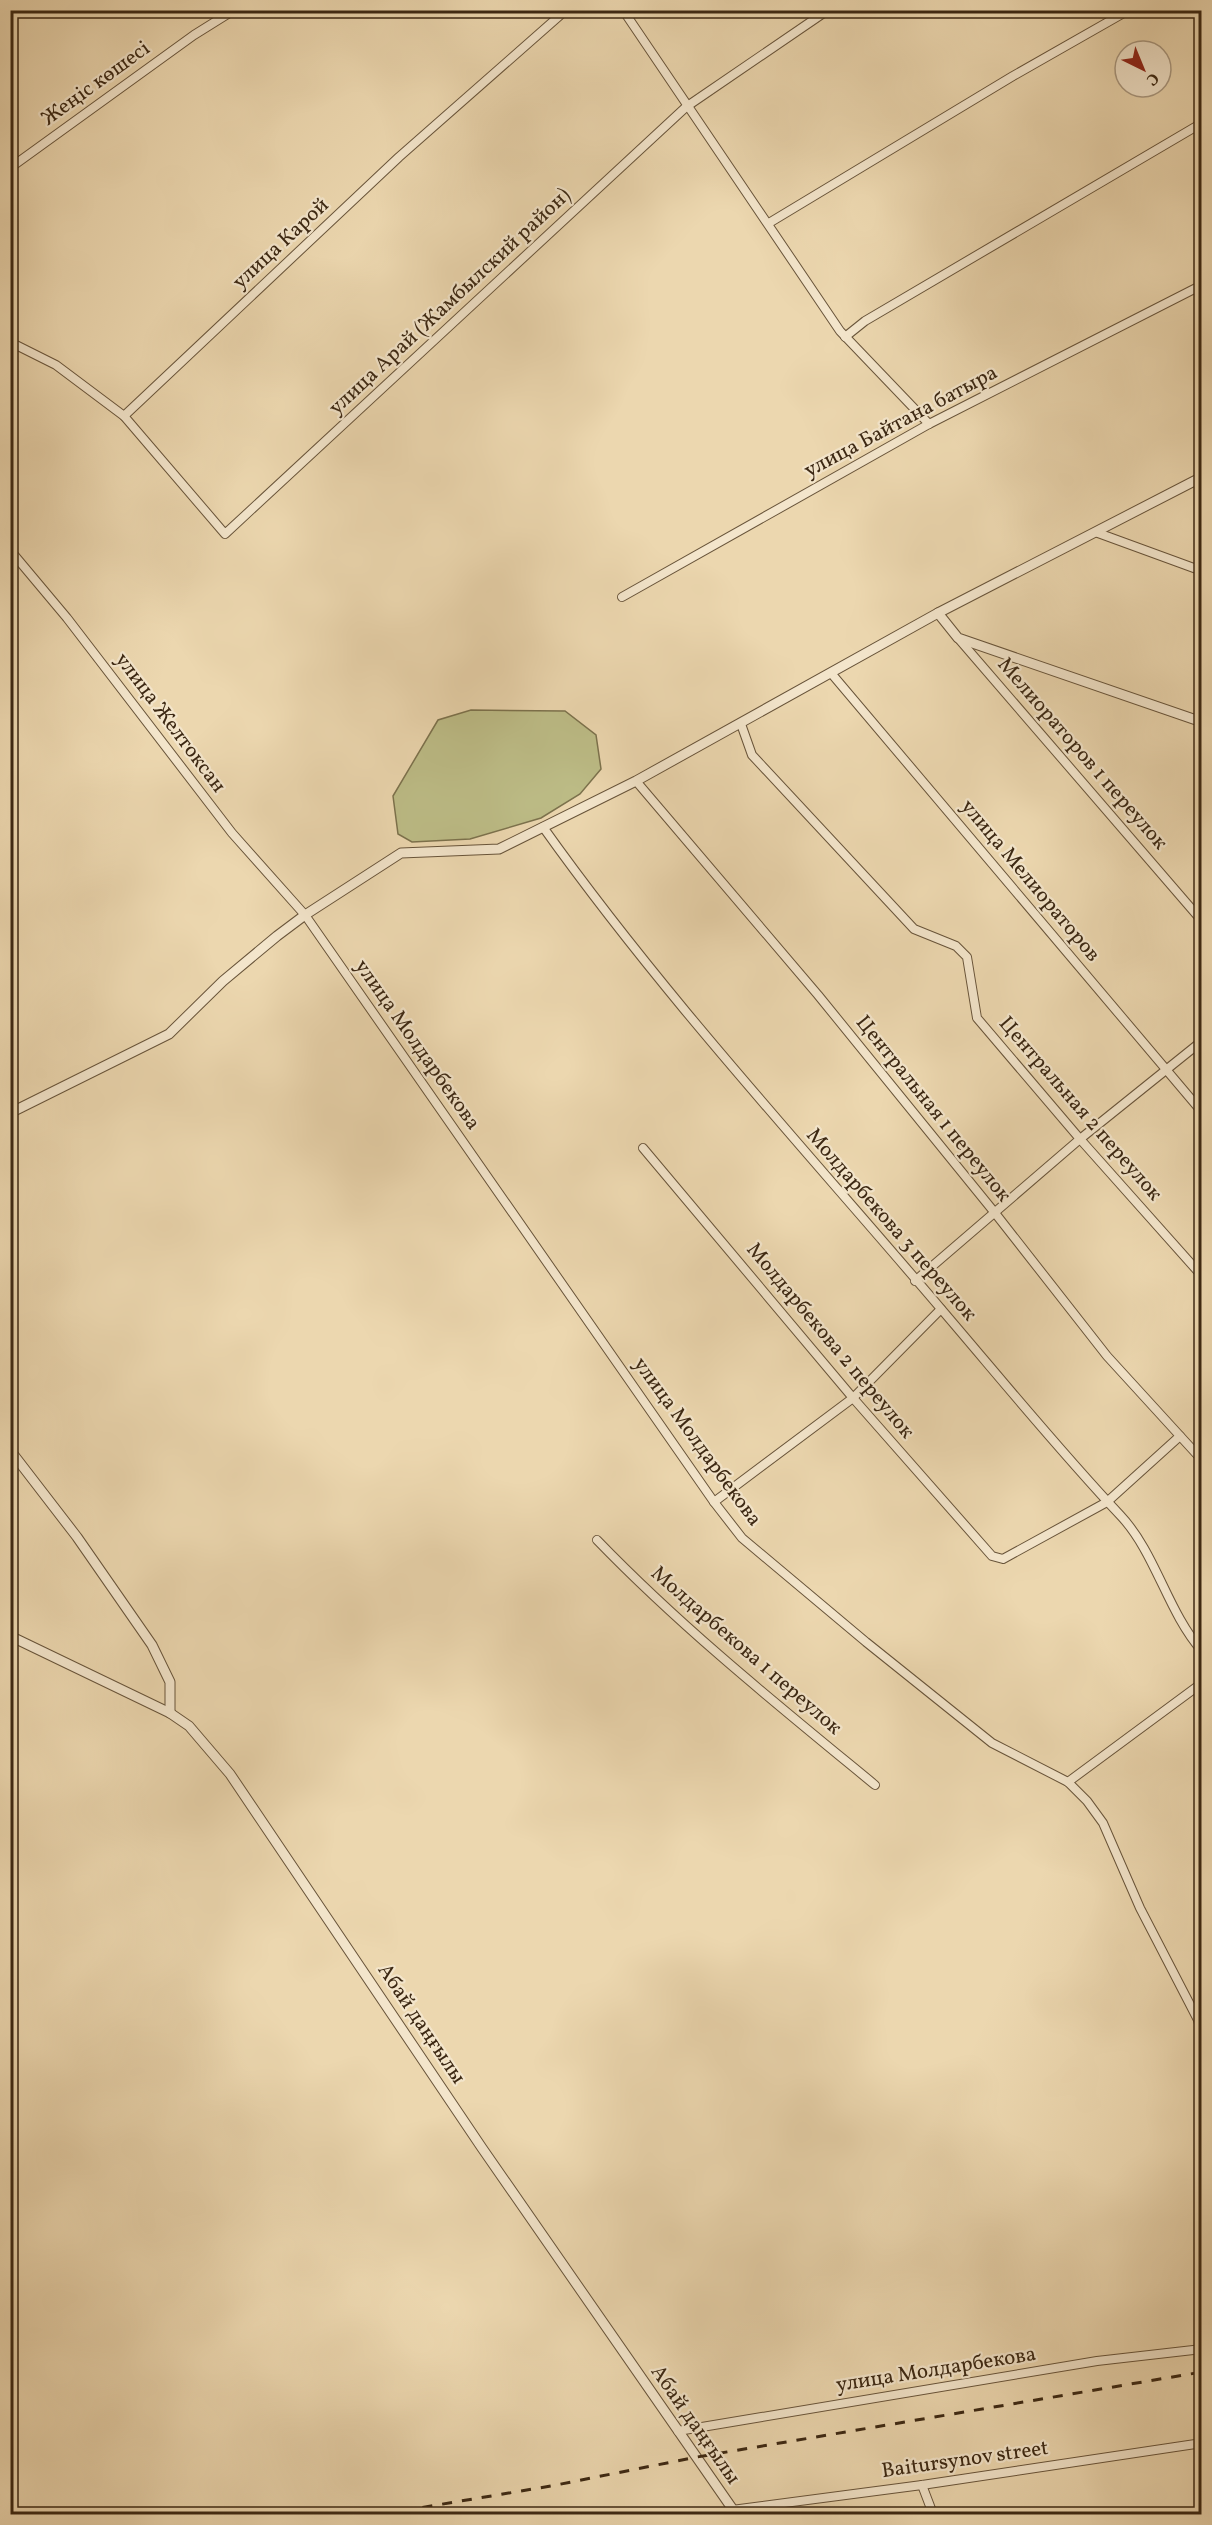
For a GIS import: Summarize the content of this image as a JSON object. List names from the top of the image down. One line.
{"streets":{"street":["Жеңіс көшесі","улица Карой","улица Арай (Жамбылский район)","улица Байтана батыра","улица Желтоксан","Мелиораторов 1 переулок","улица Мелиораторов","улица Молдарбекова","Центральная 1 переулок","Центральная 2 переулок","Молдарбекова 3 переулок","Молдарбекова 2 переулок","Молдарбекова 1 переулок","Абай даңғылы","Baitursynov street"]},"crossings":[["улица Карой","улица Арай (Жамбылский район)"],["улица Желтоксан","улица Молдарбекова"],["улица Молдарбекова","Абай даңғылы"],["Молдарбекова 3 переулок","Молдарбекова 2 переулок"],["Абай даңғылы","Baitursynov street"]],"north":"bottom right"}
